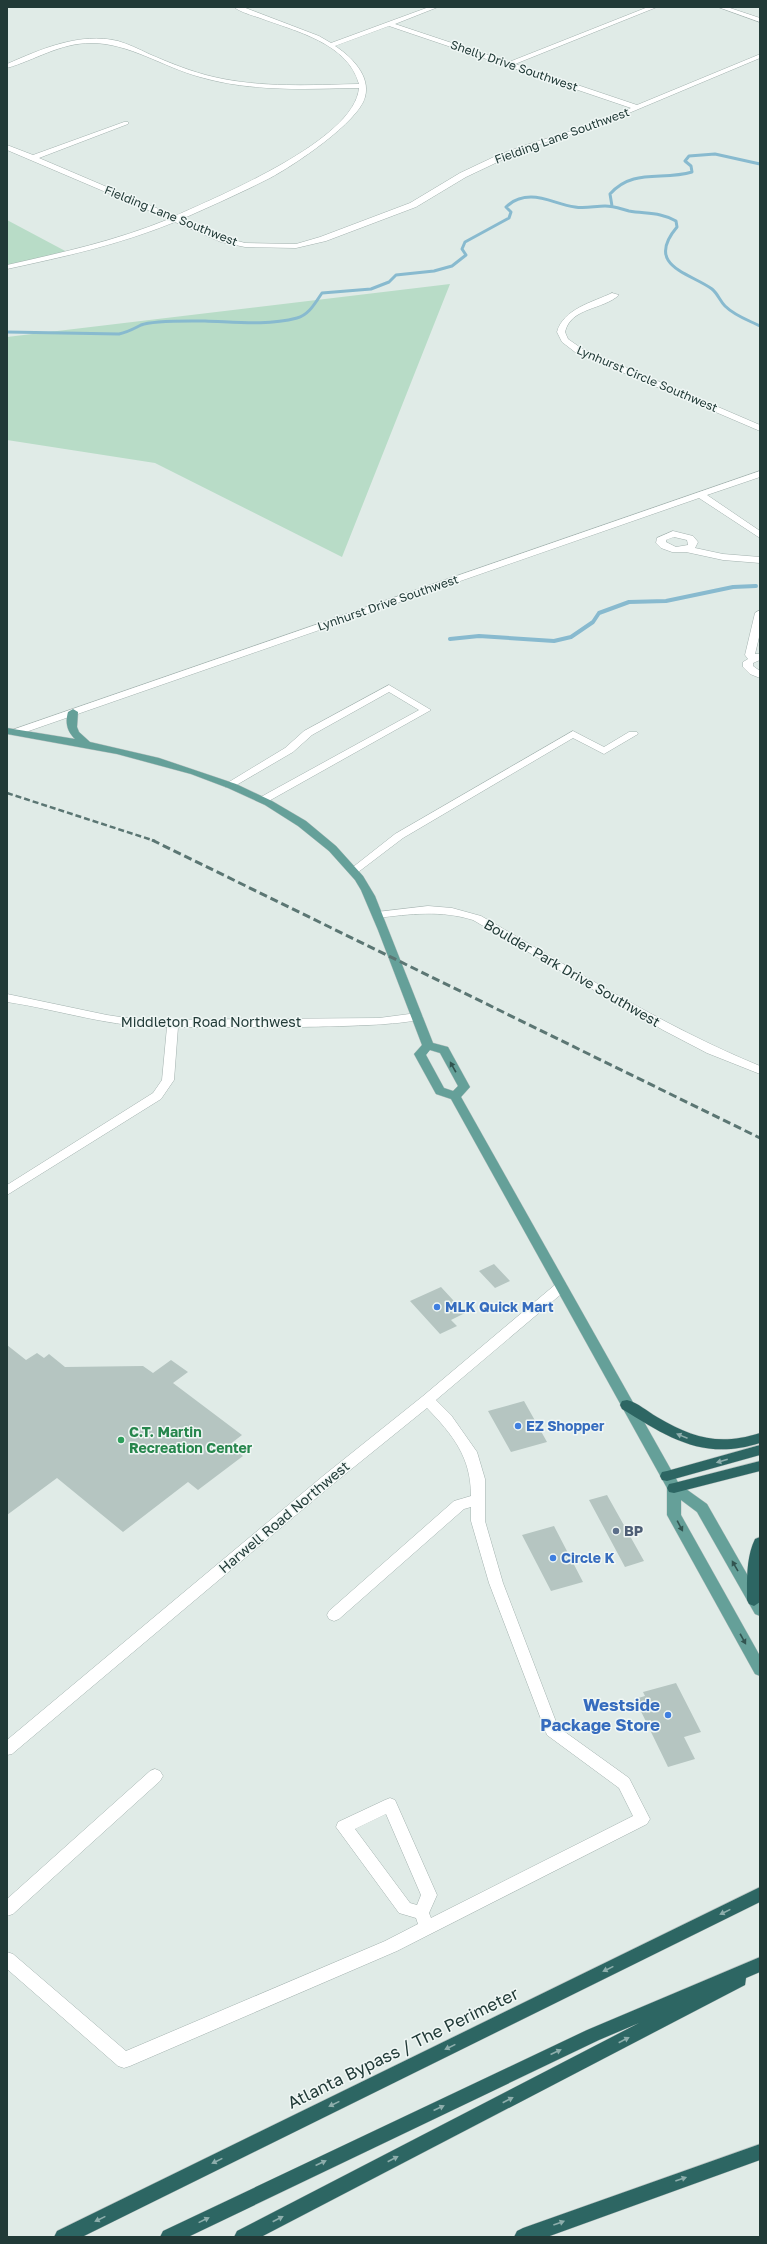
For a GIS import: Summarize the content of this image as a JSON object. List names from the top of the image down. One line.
{"streets":{"highway":["Atlanta Bypass / The Perimeter"],"street":["Shelly Drive Southwest","Fielding Lane Southwest","Lynhurst Circle Southwest","Lynhurst Drive Southwest","Boulder Park Drive Southwest","Middleton Road Northwest","Harwell Road Northwest"]},"crossings":[["Shelly Drive Southwest","Fielding Lane Southwest"]],"places":["MLK Quick Mart","EZ Shopper","C.T. Martin Recreation Center","BP","Circle K","Westside Package Store"]}
